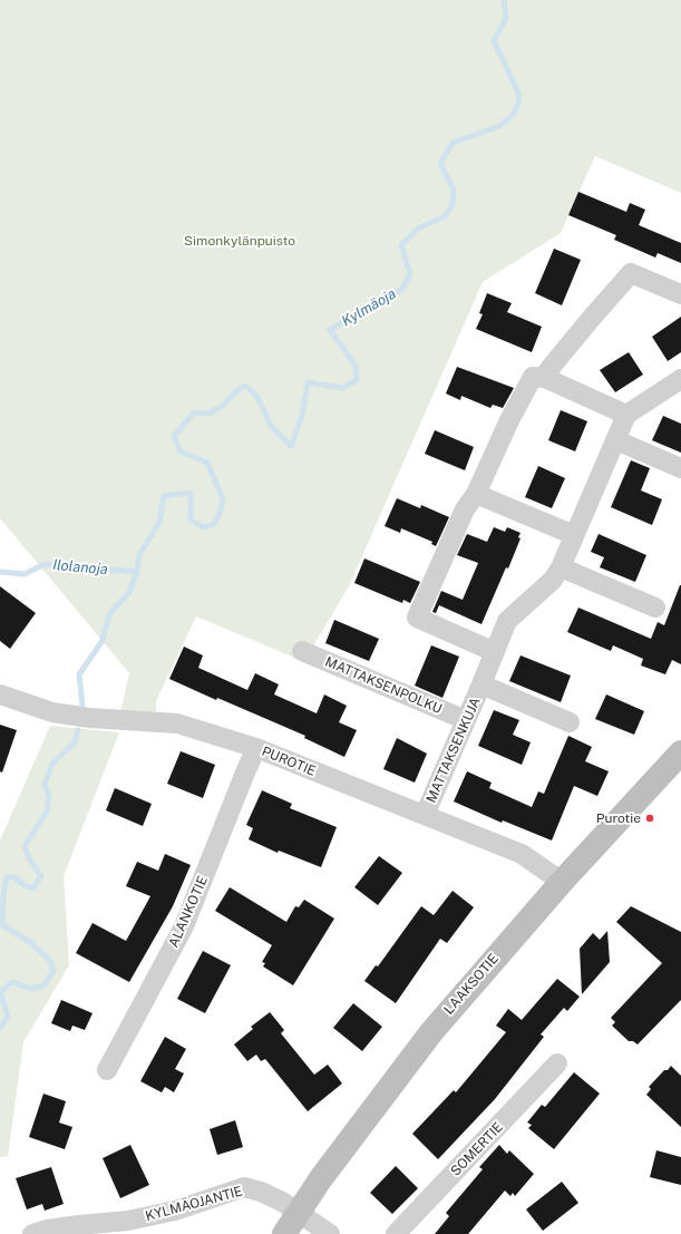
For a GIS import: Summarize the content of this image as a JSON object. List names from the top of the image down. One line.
{"streets":{"main road":["LAAKSOTIE"],"street":["MATTAKSENPOLKU","MATTAKSENKUJA","PUROTIE","ALANKOTIE","SOMERTIE","KYLMÄOJANTIE"]},"crossings":[["MATTAKSENPOLKU","MATTAKSENKUJA"],["MATTAKSENKUJA","PUROTIE"],["PUROTIE","ALANKOTIE"],["PUROTIE","LAAKSOTIE"],["LAAKSOTIE","KYLMÄOJANTIE"]],"water":["Kylmäoja","Ilolanoja"],"parks":["Simonkylänpuisto"],"places":["Purotie"]}
